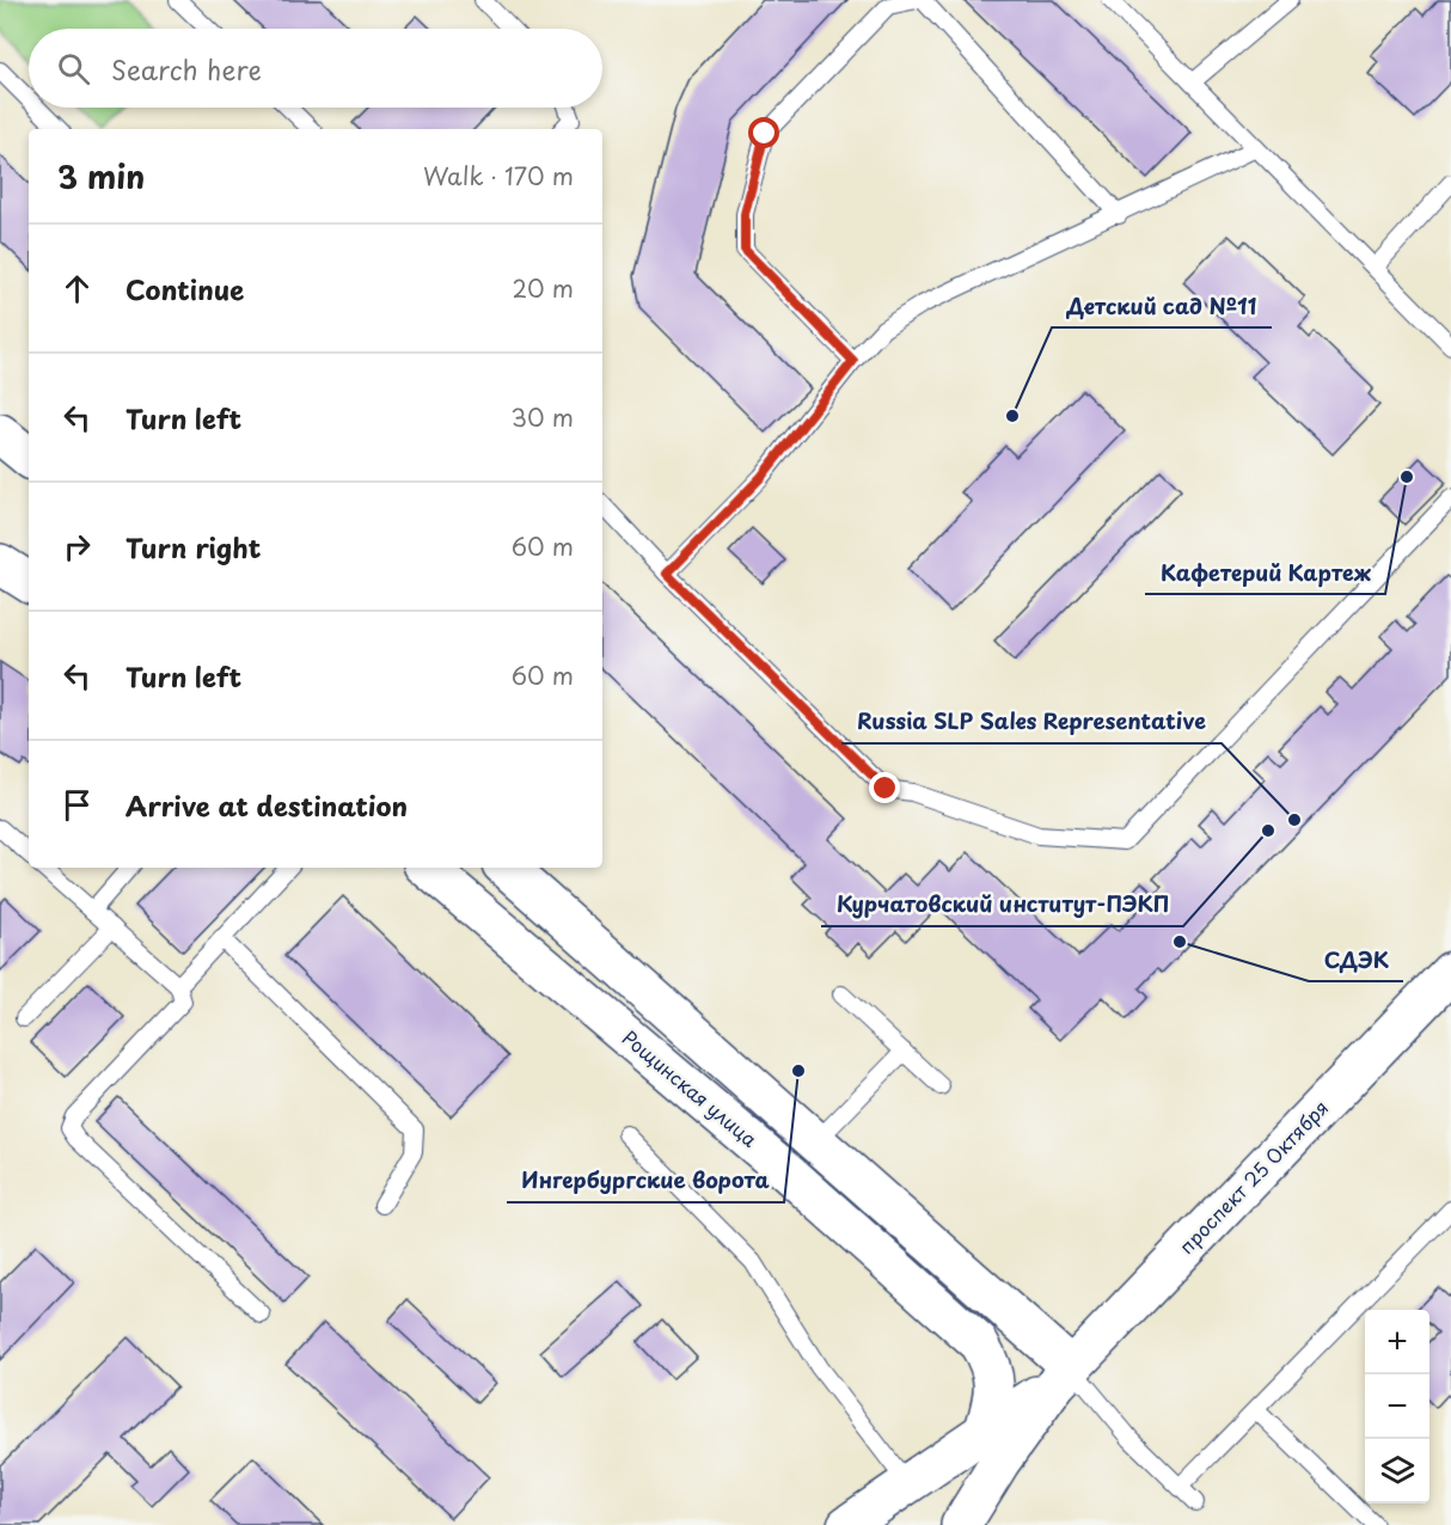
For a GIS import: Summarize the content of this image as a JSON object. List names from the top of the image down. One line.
{"streets":{"street":["Рощинская улица","проспект 25 Октября"]},"crossings":[["Рощинская улица","проспект 25 Октября"]],"places":["Детский сад №11","Кафетерий Картеж","Russia SLP Sales Representative","Курчатовский институт-ПЭКП","СДЭК","Ингербургские ворота"],"page":{"search":"Search here","heading":["3 min","Walk · 170 m"],"list":[["Continue","20 m"],["Turn left","30 m"],["Turn right","60 m"],["Turn left","60 m"],"Arrive at destination"],"map_buttons":["+","−"]}}
